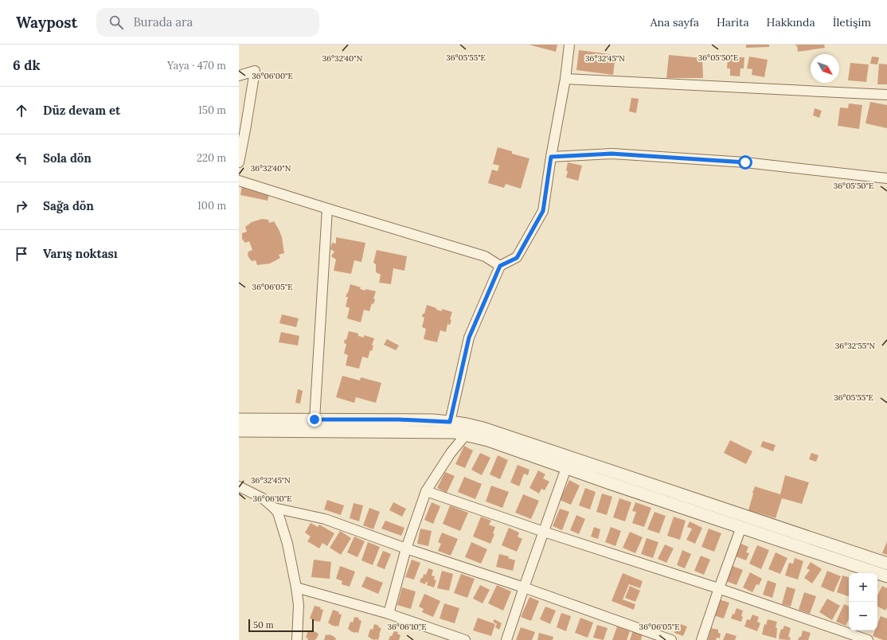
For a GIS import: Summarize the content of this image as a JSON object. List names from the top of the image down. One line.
{"scale_bar":"50 m","north":"bottom right","page":{"header":"Waypost","search":"Burada ara","nav":["Ana sayfa","Harita","Hakkında","İletişim"],"heading":["6 dk","Yaya · 470 m"],"list":[["Düz devam et","150 m"],["Sola dön","220 m"],["Sağa dön","100 m"],"Varış noktası"],"map_buttons":["+","−"],"scale":"50 m"},"coordinates":["36°05'55\"E","36°05'50\"E","36°32'40\"N","36°32'45\"N","36°06'00\"E","36°06'05\"E","36°32'55\"N","36°06'10\"E"]}
